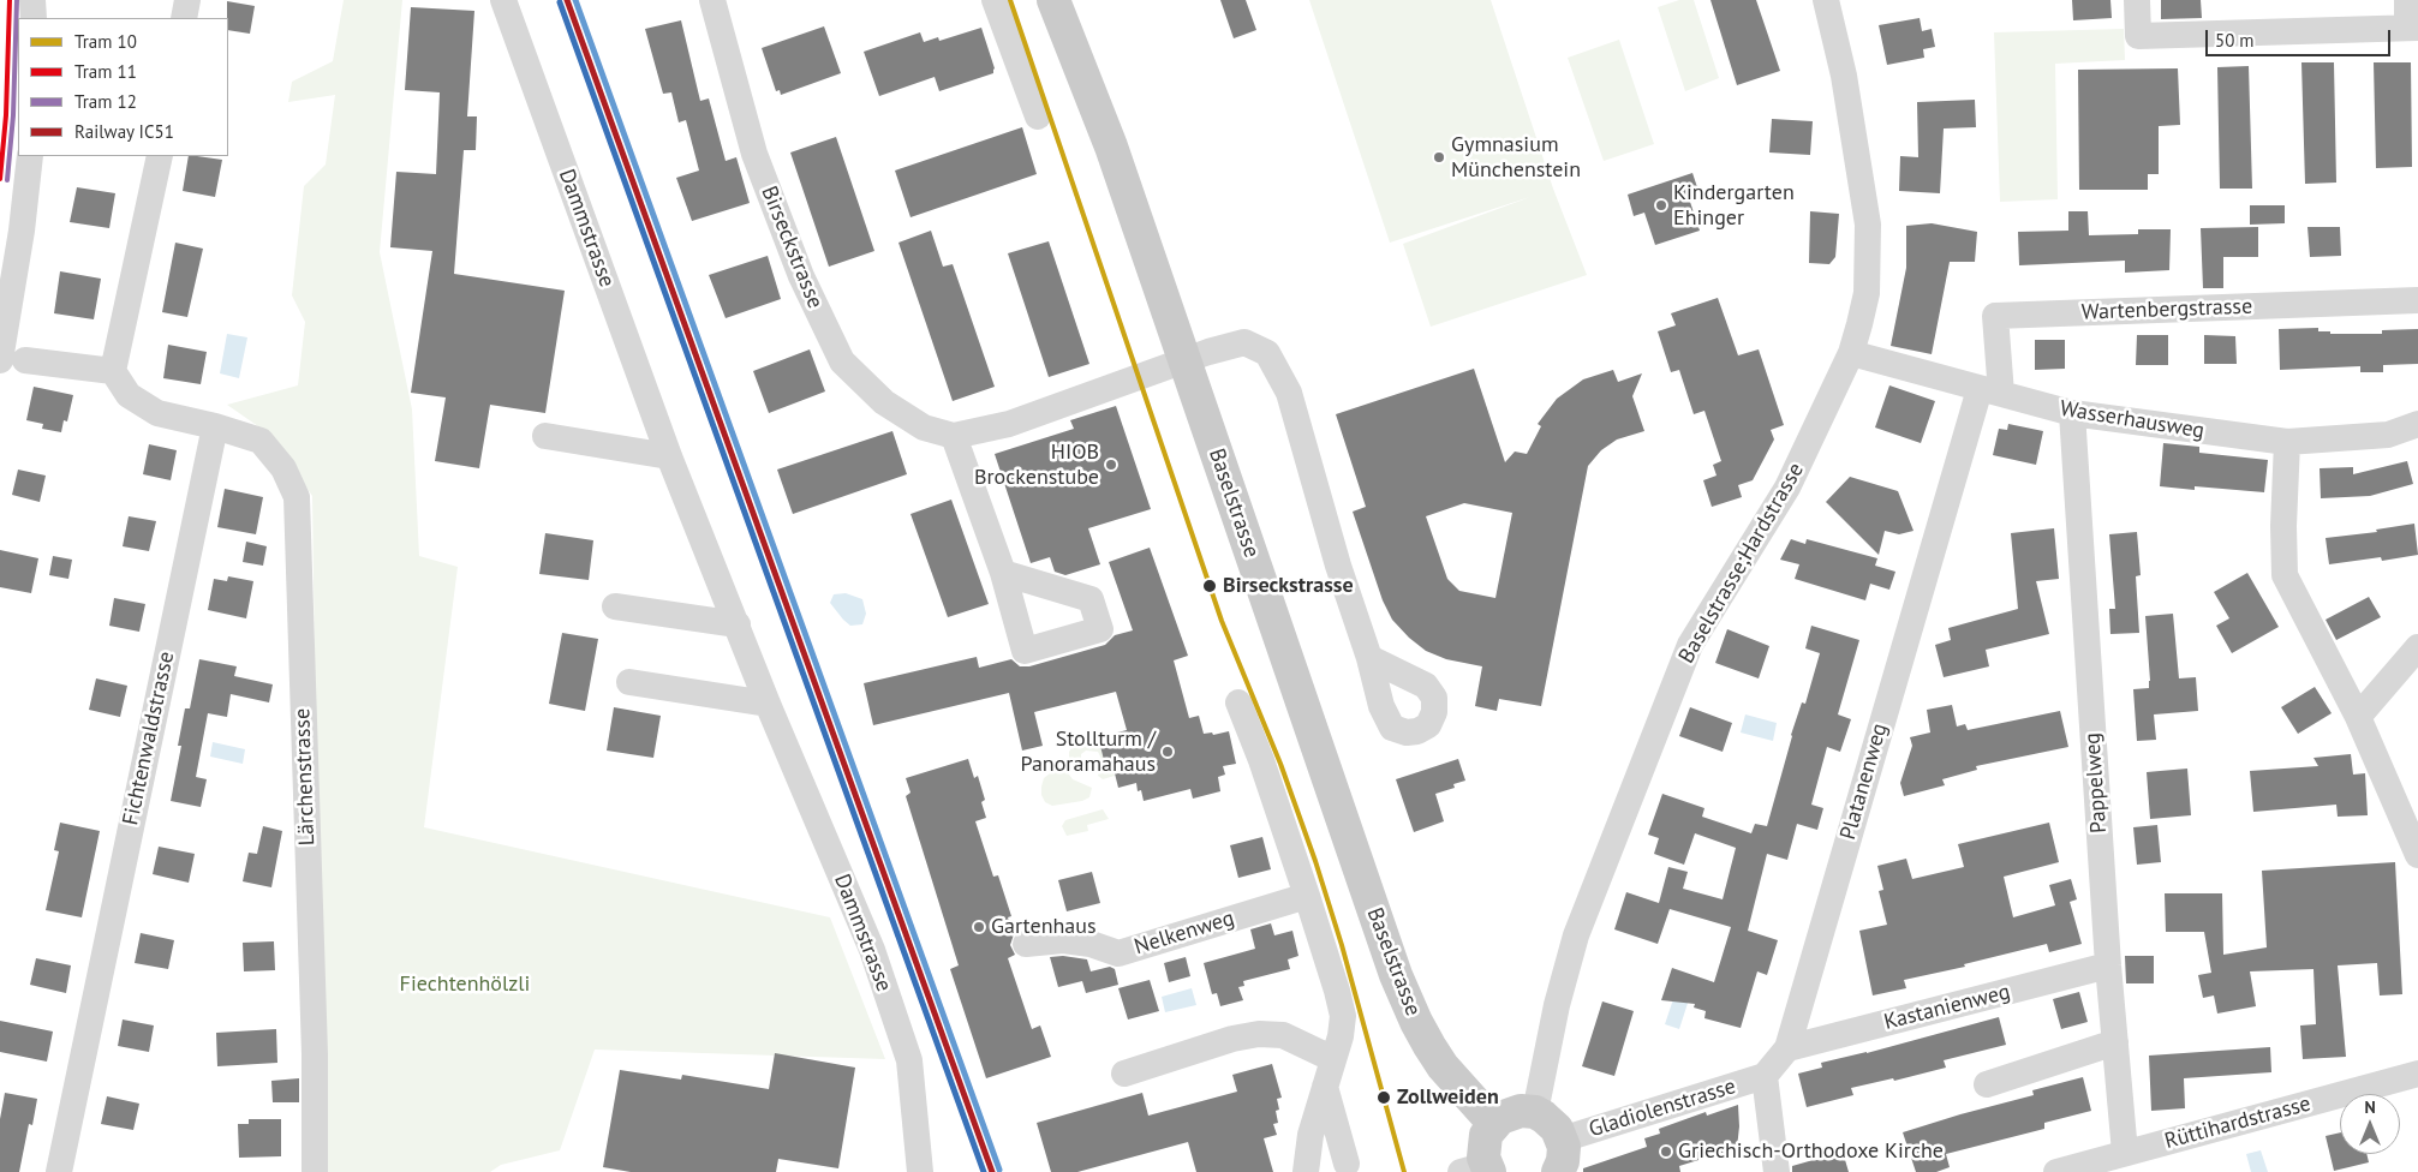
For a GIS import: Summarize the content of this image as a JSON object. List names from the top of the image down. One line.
{"streets":{"main road":["Baselstrasse"],"street":["Dammstrasse","Birseckstrasse","Wartenbergstrasse","Wasserhausweg","Baselstrasse;Hardstrasse","Fichtenwaldstrasse","Lärchenstrasse","Platanenweg","Pappelweg","Nelkenweg","Kastanienweg","Gladiolenstrasse","Rüttihardstrasse"]},"crossings":[["Birseckstrasse","Baselstrasse"],["Wartenbergstrasse","Wasserhausweg"],["Wartenbergstrasse","Platanenweg"],["Wasserhausweg","Baselstrasse;Hardstrasse"],["Wasserhausweg","Platanenweg"],["Wasserhausweg","Pappelweg"],["Fichtenwaldstrasse","Lärchenstrasse"],["Platanenweg","Kastanienweg"],["Platanenweg","Gladiolenstrasse"],["Pappelweg","Kastanienweg"],["Pappelweg","Rüttihardstrasse"]],"parks":["Fiechtenhölzli"],"places":["Gymnasium Münchenstein","Kindergarten Ehinger","HIOB Brockenstube","Birseckstrasse","Stollturm / Panoramahaus","Gartenhaus","Zollweiden","Griechisch-Orthodoxe Kirche"],"lines":["tram line 10","tram line 11","tram line 12","rail line IC51"],"legend":["Tram 10","Tram 11","Tram 12","Railway IC51"],"scale_bar":"50 m","north":"top"}
